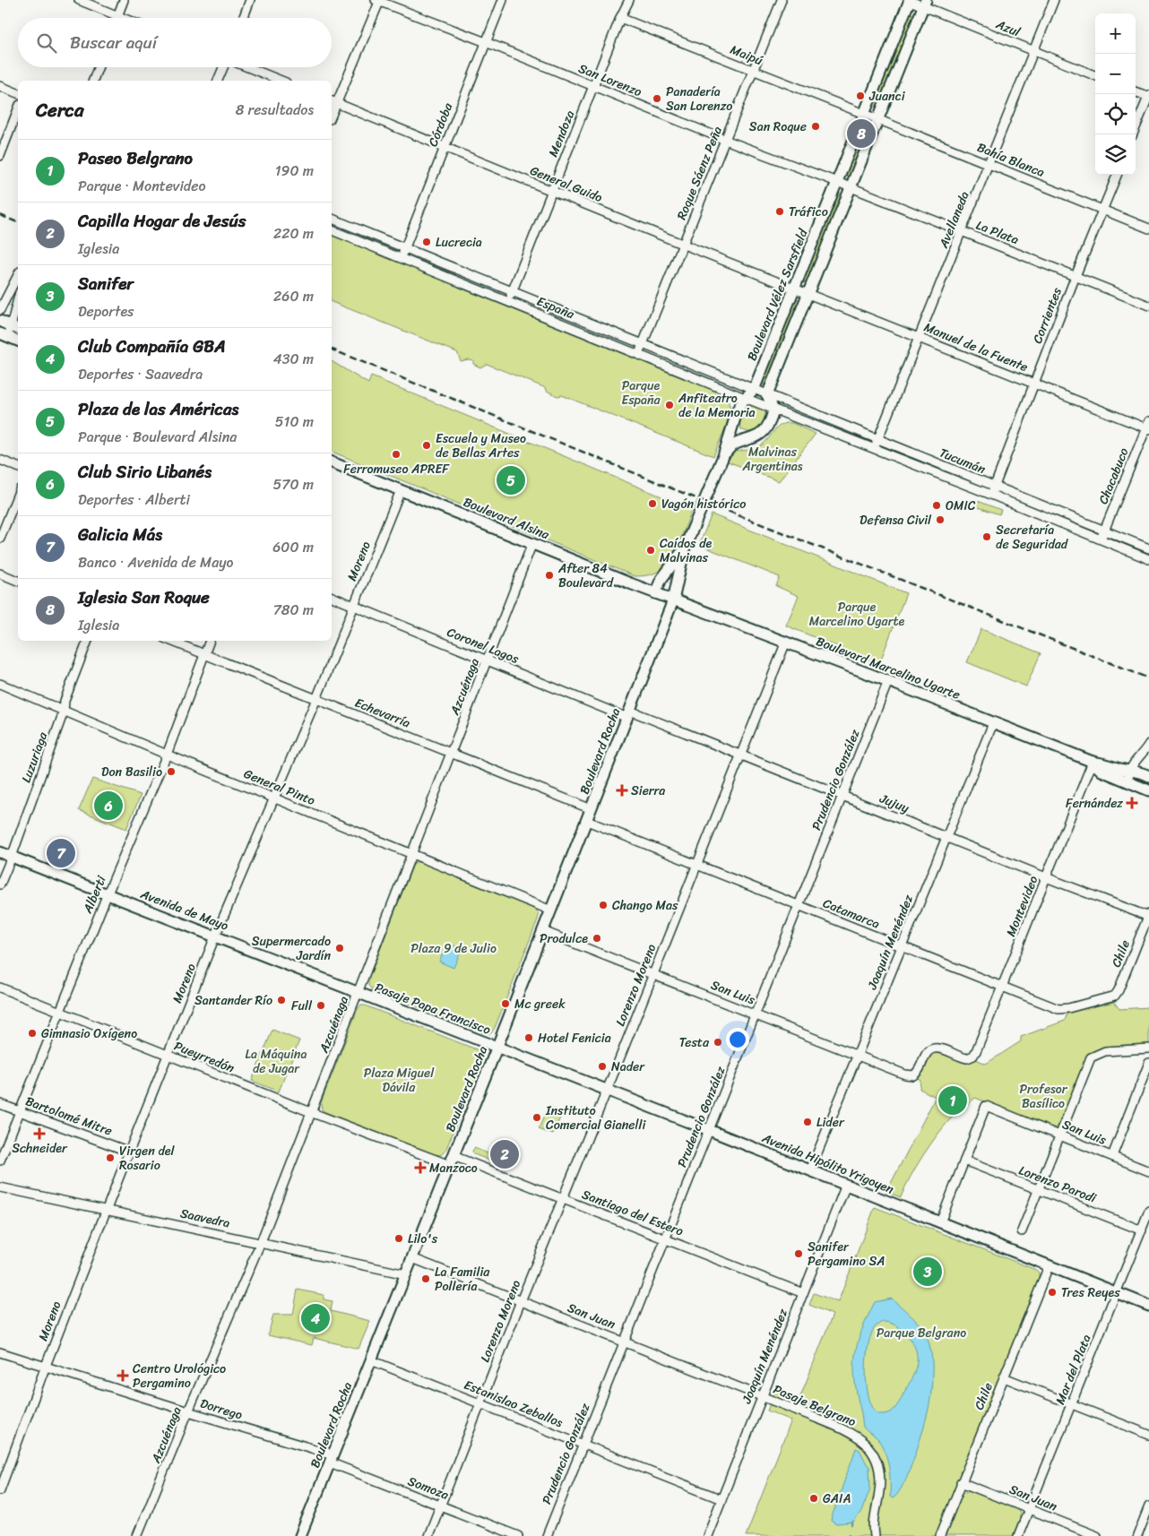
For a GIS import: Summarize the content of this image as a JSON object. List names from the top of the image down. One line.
{"streets":{"main road":["Boulevard Vélez Sarsfield","Boulevard Alsina","Boulevard Marcelino Ugarte","Boulevard Rocha","Avenida de Mayo","Pasaje Papa Francisco","Avenida Hipólito Yrigoyen"],"street":["Azul","Maipú","San Lorenzo","Córdoba","Mendoza","Bahía Blanca","Roque Sáenz Peña","General Guido","Avellaneda","La Plata","España","Corrientes","Manuel de la Fuente","Tucumán","Chacabuco","Moreno","Coronel Lagos","Azcuénaga","Echevarría","Luzuriaga","Prudencio González","General Pinto","Jujuy","Alberti","Montevideo","Catamarca","Joaquín Menéndez","Chile","Lorenzo Moreno","San Luis","Pueyrredón","Bartolomé Mitre","Lorenzo Parodi","Santiago del Estero","Saavedra","San Juan","Mar del Plata","Estanislao Zeballos","Pasaje Belgrano","Dorrego","Somoza"]},"crossings":[["Azul","Avellaneda"],["Azul","Boulevard Vélez Sarsfield"],["Maipú","Mendoza"],["Maipú","Bahía Blanca"],["Maipú","Roque Sáenz Peña"],["Maipú","Boulevard Vélez Sarsfield"],["San Lorenzo","Córdoba"],["San Lorenzo","Mendoza"],["San Lorenzo","Roque Sáenz Peña"],["San Lorenzo","La Plata"],["San Lorenzo","Boulevard Vélez Sarsfield"],["Córdoba","General Guido"],["Córdoba","España"],["Mendoza","General Guido"],["Mendoza","España"],["Bahía Blanca","Avellaneda"],["Bahía Blanca","Boulevard Vélez Sarsfield"],["Bahía Blanca","Corrientes"],["Roque Sáenz Peña","General Guido"],["Roque Sáenz Peña","España"],["General Guido","Boulevard Vélez Sarsfield"],["General Guido","Manuel de la Fuente"],["Avellaneda","La Plata"],["Avellaneda","Manuel de la Fuente"],["Avellaneda","Tucumán"],["La Plata","Boulevard Vélez Sarsfield"],["La Plata","Corrientes"],["Boulevard Vélez Sarsfield","España"],["Boulevard Vélez Sarsfield","Manuel de la Fuente"],["España","Tucumán"],["Corrientes","Manuel de la Fuente"],["Corrientes","Tucumán"],["Manuel de la Fuente","Chacabuco"],["Tucumán","Chacabuco"],["Boulevard Alsina","Moreno"],["Boulevard Alsina","Boulevard Marcelino Ugarte"],["Boulevard Alsina","Azcuénaga"],["Boulevard Alsina","Boulevard Rocha"],["Moreno","Coronel Lagos"],["Moreno","Echevarría"],["Moreno","General Pinto"],["Moreno","Avenida de Mayo"],["Moreno","Pueyrredón"],["Moreno","Bartolomé Mitre"],["Moreno","Saavedra"],["Moreno","Dorrego"],["Coronel Lagos","Azcuénaga"],["Coronel Lagos","Boulevard Rocha"],["Coronel Lagos","Jujuy"],["Boulevard Marcelino Ugarte","Boulevard Rocha"],["Boulevard Marcelino Ugarte","Prudencio González"],["Boulevard Marcelino Ugarte","Montevideo"],["Boulevard Marcelino Ugarte","Joaquín Menéndez"],["Boulevard Marcelino Ugarte","Lorenzo Moreno"],["Azcuénaga","Echevarría"],["Azcuénaga","General Pinto"],["Azcuénaga","Avenida de Mayo"],["Azcuénaga","Pasaje Papa Francisco"],["Azcuénaga","Pueyrredón"],["Azcuénaga","Saavedra"],["Azcuénaga","Dorrego"],["Echevarría","Boulevard Rocha"],["Echevarría","Alberti"],["Boulevard Rocha","General Pinto"],["Boulevard Rocha","Jujuy"],["Boulevard Rocha","Catamarca"],["Boulevard Rocha","San Luis"],["Boulevard Rocha","Pasaje Papa Francisco"],["Boulevard Rocha","Pueyrredón"],["Boulevard Rocha","Avenida Hipólito Yrigoyen"],["Boulevard Rocha","Santiago del Estero"],["Boulevard Rocha","Saavedra"],["Boulevard Rocha","San Juan"],["Boulevard Rocha","Estanislao Zeballos"],["Boulevard Rocha","Dorrego"],["Boulevard Rocha","Somoza"],["Luzuriaga","General Pinto"],["Luzuriaga","Avenida de Mayo"],["Prudencio González","Jujuy"],["Prudencio González","Catamarca"],["Prudencio González","San Luis"],["Prudencio González","Avenida Hipólito Yrigoyen"],["Prudencio González","Santiago del Estero"],["Prudencio González","San Juan"],["Prudencio González","Estanislao Zeballos"],["General Pinto","Alberti"],["Jujuy","Montevideo"],["Jujuy","Joaquín Menéndez"],["Jujuy","Chile"],["Jujuy","Lorenzo Moreno"],["Alberti","Avenida de Mayo"],["Alberti","Pueyrredón"],["Alberti","Bartolomé Mitre"],["Montevideo","Catamarca"],["Montevideo","San Luis"],["Avenida de Mayo","Pasaje Papa Francisco"],["Catamarca","Joaquín Menéndez"],["Catamarca","Chile"],["Catamarca","Lorenzo Moreno"],["Joaquín Menéndez","San Luis"],["Joaquín Menéndez","Avenida Hipólito Yrigoyen"],["Joaquín Menéndez","Santiago del Estero"],["Joaquín Menéndez","San Juan"],["Joaquín Menéndez","Estanislao Zeballos"],["Joaquín Menéndez","Pasaje Belgrano"],["Chile","Avenida Hipólito Yrigoyen"],["Chile","San Juan"],["Lorenzo Moreno","San Luis"],["Lorenzo Moreno","Avenida Hipólito Yrigoyen"],["Lorenzo Moreno","Santiago del Estero"],["Lorenzo Moreno","San Juan"],["Lorenzo Moreno","Estanislao Zeballos"],["Lorenzo Moreno","Somoza"],["San Luis","Lorenzo Parodi"],["Pasaje Papa Francisco","Avenida Hipólito Yrigoyen"],["Pueyrredón","Santiago del Estero"],["Avenida Hipólito Yrigoyen","Mar del Plata"],["Lorenzo Parodi","Mar del Plata"],["San Juan","Mar del Plata"],["San Juan","Pasaje Belgrano"],["Dorrego","Somoza"]],"parks":["Parque España","Malvinas Argentinas","Parque Marcelino Ugarte","Plaza 9 de Julio","La Máquina de Jugar","Plaza Miguel Dávila","Profesor Basílico","Parque Belgrano"],"places":{"other":["Juanci","Panadería San Lorenzo","San Roque","Tráfico","Lucrecia","Anfiteatro de la Memoria","Escuela y Museo de Bellas Artes","Ferromuseo APREF","Vagón histórico","OMIC","Defensa Civil","Secretaría de Seguridad","Caídos de Malvinas","After 84 Boulevard","Don Basilio","Chango Mas","Produlce","Supermercado Jardín","Santander Río","Mc greek","Full","Gimnasio Oxígeno","Hotel Fenicia","Testa","Nader","Instituto Comercial Gianelli","Lider","Virgen del Rosario","Lilo's","Sanifer Pergamino SA","La Familia Pollería","Tres Reyes","GAIA"],"health":["Sierra","Fernández","Schneider","Manzoco","Centro Urológico Pergamino"]},"page":{"map_buttons":["+","−"],"search":"Buscar aquí","heading":["Cerca","8 resultados"],"pins":["8","5","6","7","1","2","3","4"],"list":[{"mark":"1","name":"Paseo Belgrano","note":"Parque · Montevideo","value":"190 m"},{"mark":"2","name":"Capilla Hogar de Jesús","note":"Iglesia","value":"220 m"},{"mark":"3","name":"Sanifer","note":"Deportes","value":"260 m"},{"mark":"4","name":"Club Compañía GBA","note":"Deportes · Saavedra","value":"430 m"},{"mark":"5","name":"Plaza de las Américas","note":"Parque · Boulevard Alsina","value":"510 m"},{"mark":"6","name":"Club Sirio Libanés","note":"Deportes · Alberti","value":"570 m"},{"mark":"7","name":"Galicia Más","note":"Banco · Avenida de Mayo","value":"600 m"},{"mark":"8","name":"Iglesia San Roque","note":"Iglesia","value":"780 m"}]}}
